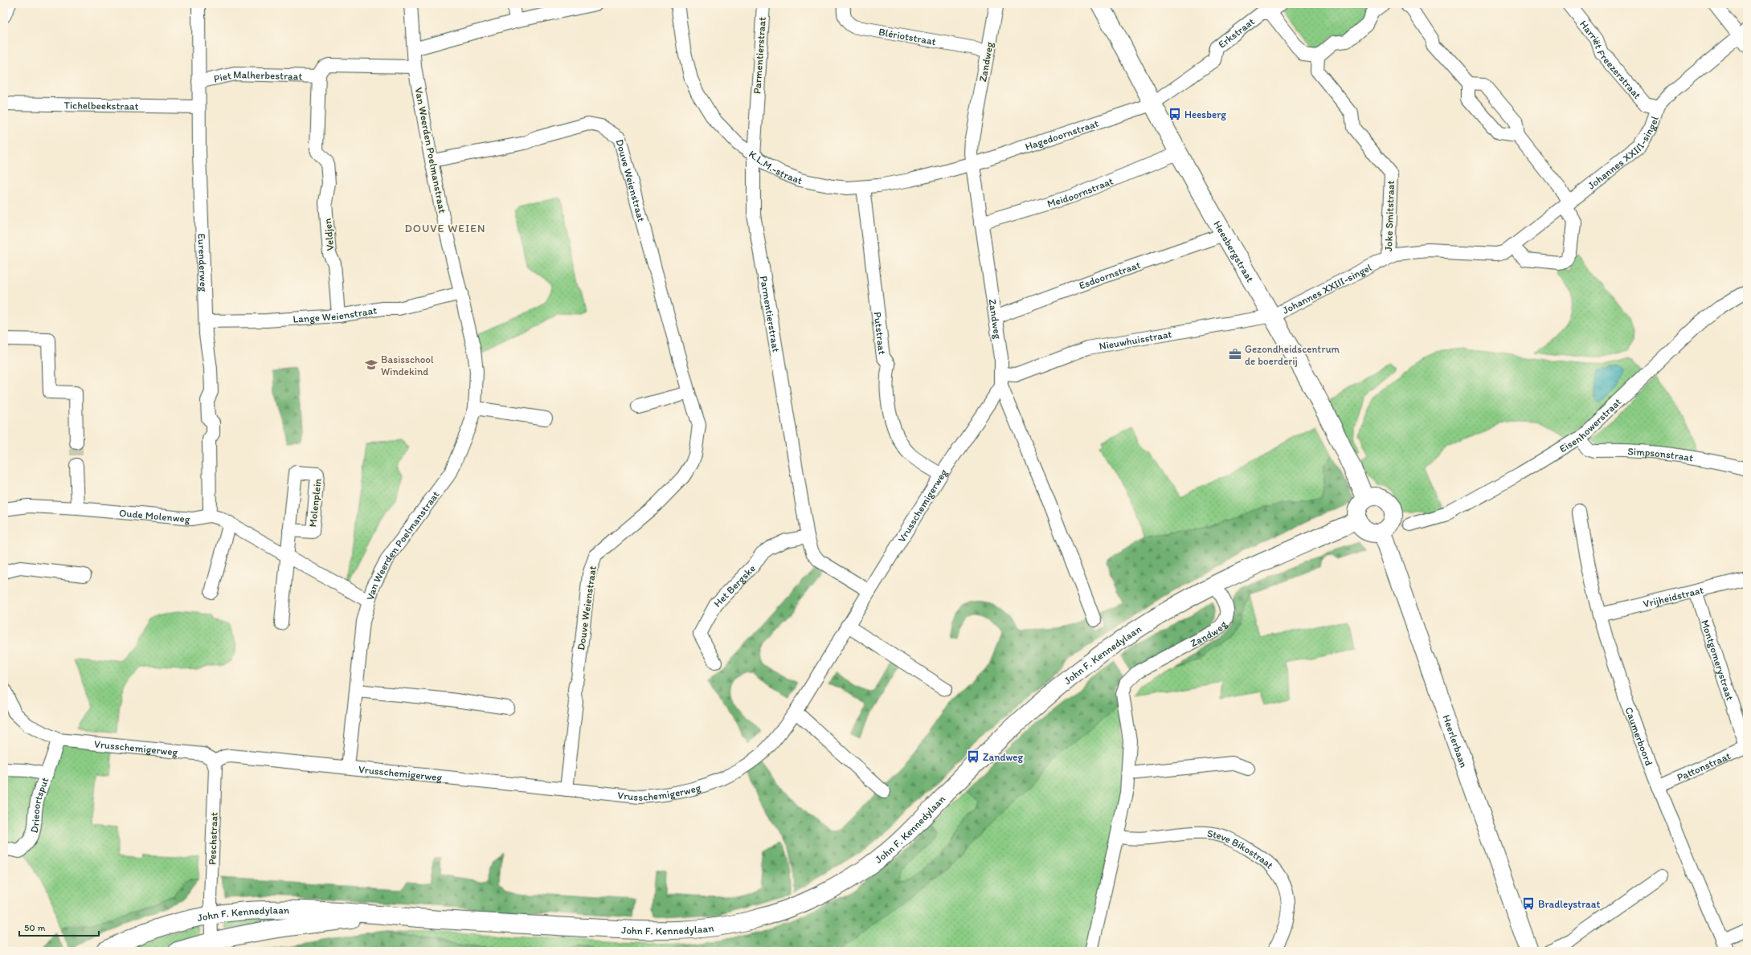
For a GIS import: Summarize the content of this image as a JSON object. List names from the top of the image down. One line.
{"streets":{"street":["Erkstraat","Blériotstraat","Parmentierstraat","Harriët Freezerstraat","Zandweg","Piet Malherbestraat","Tichelbeekstraat","Hagedoornstraat","Van Weerden Poelmanstraat","Johannes XXIII-singel","K.L.M.-straat","Douve Weienstraat","Meidoornstraat","Joke Smitstraat","Veldjen","Heesbergstraat","Eurenderweg","Esdoornstraat","Lange Weienstraat","Putstraat","Nieuwhuisstraat","Eisenhowerstraat","Simpsonstraat","Vrusschemigerweg","Oude Molenweg","Het Bergske","Vrijheidstraat","John F. Kennedylaan","Montgomerystraat","Caumerboord","Heerlerbaan","Pattonstraat","Drieoortsput","Peschstraat","Steve Bikostraat"]},"crossings":[["Erkstraat","Hagedoornstraat"],["Erkstraat","Heesbergstraat"],["Blériotstraat","Zandweg"],["Parmentierstraat","K.L.M.-straat"],["Parmentierstraat","Vrusschemigerweg"],["Parmentierstraat","Het Bergske"],["Harriët Freezerstraat","Johannes XXIII-singel"],["Zandweg","Hagedoornstraat"],["Zandweg","K.L.M.-straat"],["Zandweg","Meidoornstraat"],["Zandweg","Esdoornstraat"],["Zandweg","Nieuwhuisstraat"],["Zandweg","Vrusschemigerweg"],["Zandweg","John F. Kennedylaan"],["Zandweg","Steve Bikostraat"],["Piet Malherbestraat","Veldjen"],["Piet Malherbestraat","Eurenderweg"],["Tichelbeekstraat","Eurenderweg"],["Hagedoornstraat","K.L.M.-straat"],["Hagedoornstraat","Heesbergstraat"],["Van Weerden Poelmanstraat","Douve Weienstraat"],["Van Weerden Poelmanstraat","Lange Weienstraat"],["Van Weerden Poelmanstraat","Vrusschemigerweg"],["Johannes XXIII-singel","Joke Smitstraat"],["Johannes XXIII-singel","Heesbergstraat"],["Johannes XXIII-singel","Nieuwhuisstraat"],["K.L.M.-straat","Putstraat"],["Douve Weienstraat","Vrusschemigerweg"],["Meidoornstraat","Heesbergstraat"],["Veldjen","Lange Weienstraat"],["Heesbergstraat","Esdoornstraat"],["Heesbergstraat","Nieuwhuisstraat"],["Heesbergstraat","John F. Kennedylaan"],["Heesbergstraat","Heerlerbaan"],["Eurenderweg","Lange Weienstraat"],["Eurenderweg","Oude Molenweg"],["Putstraat","Vrusschemigerweg"],["Nieuwhuisstraat","Vrusschemigerweg"],["Eisenhowerstraat","Simpsonstraat"],["Vrusschemigerweg","Drieoortsput"],["Vrusschemigerweg","Peschstraat"],["Vrijheidstraat","Montgomerystraat"],["Vrijheidstraat","Caumerboord"],["John F. Kennedylaan","Heerlerbaan"],["John F. Kennedylaan","Peschstraat"],["Montgomerystraat","Pattonstraat"],["Caumerboord","Pattonstraat"]],"districts":["DOUVE WEIEN"],"places":{"bus stop":["Heesberg","Zandweg","Bradleystraat"],"office":["Gezondheidscentrum de boerderij"],"school or university":["Basisschool Windekind"]},"scale_bar":"50 m"}
